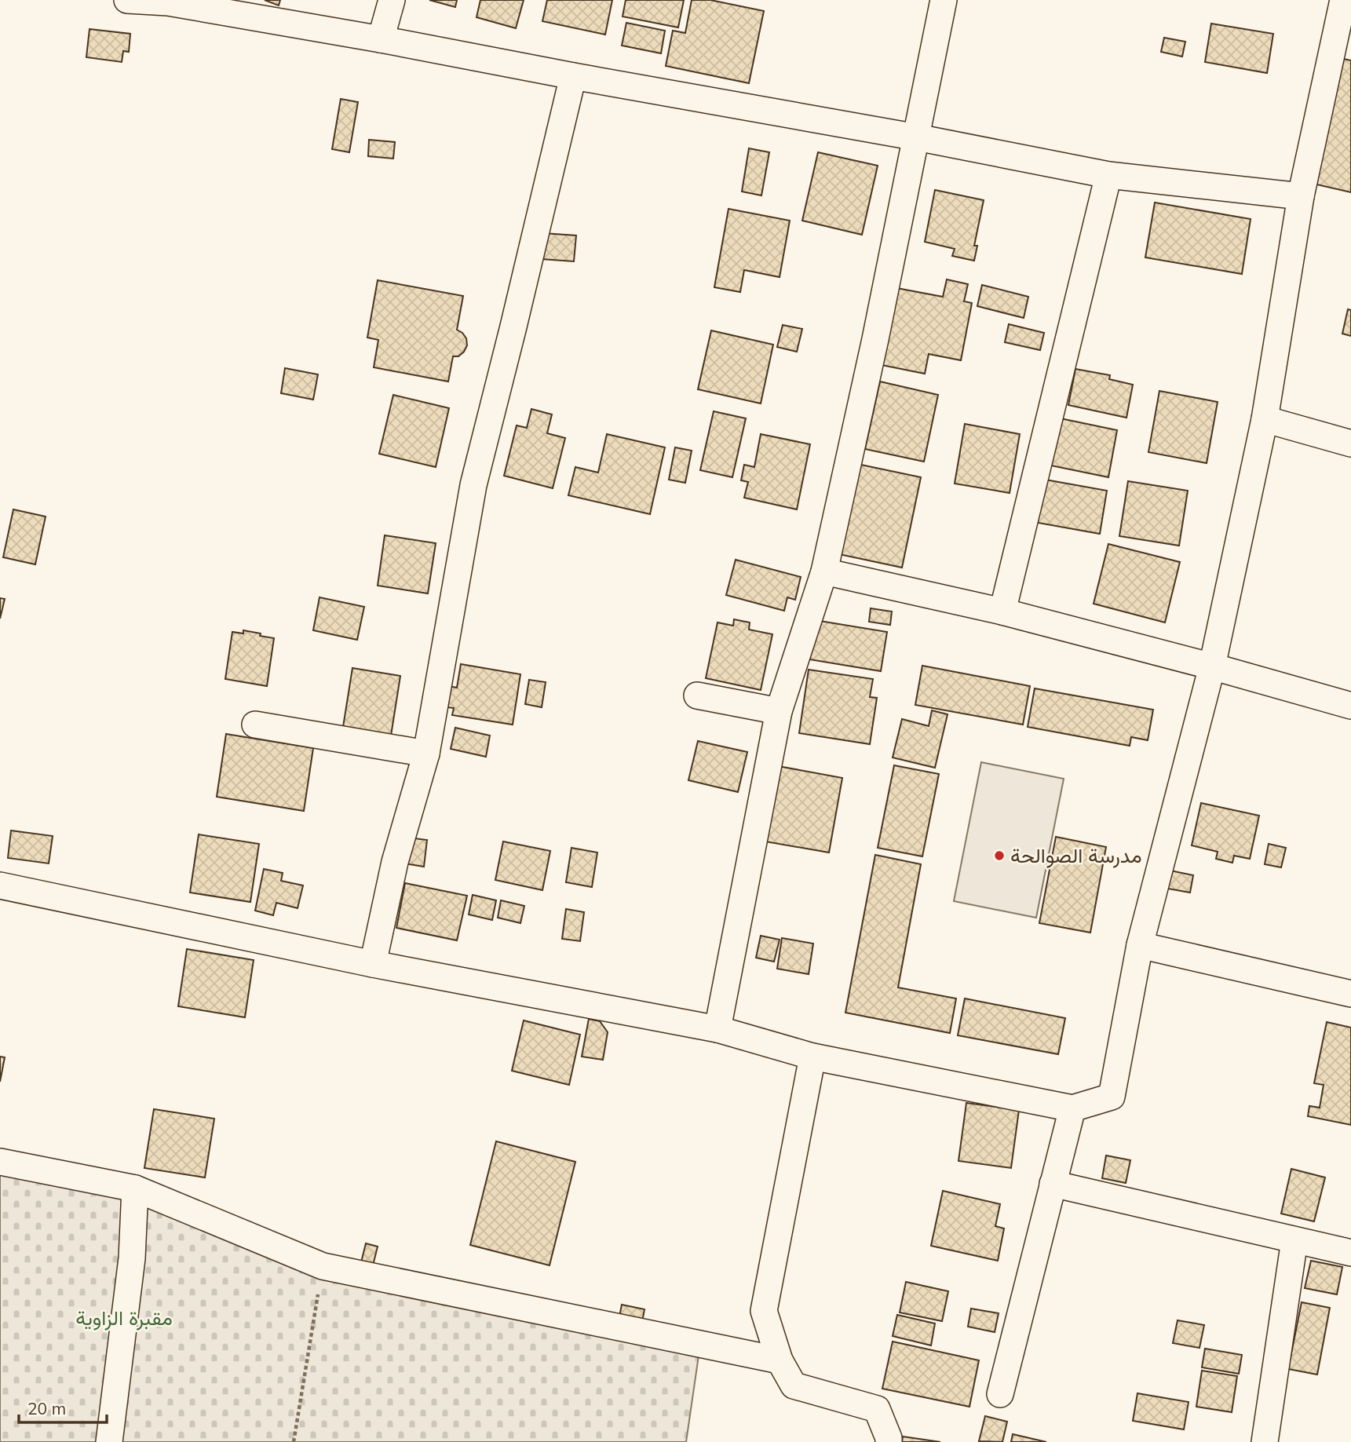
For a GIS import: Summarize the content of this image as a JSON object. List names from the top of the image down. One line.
{"parks":["مقبرة الزاوية"],"places":["مدرسة الصوالحة"],"scale_bar":"20 m"}
